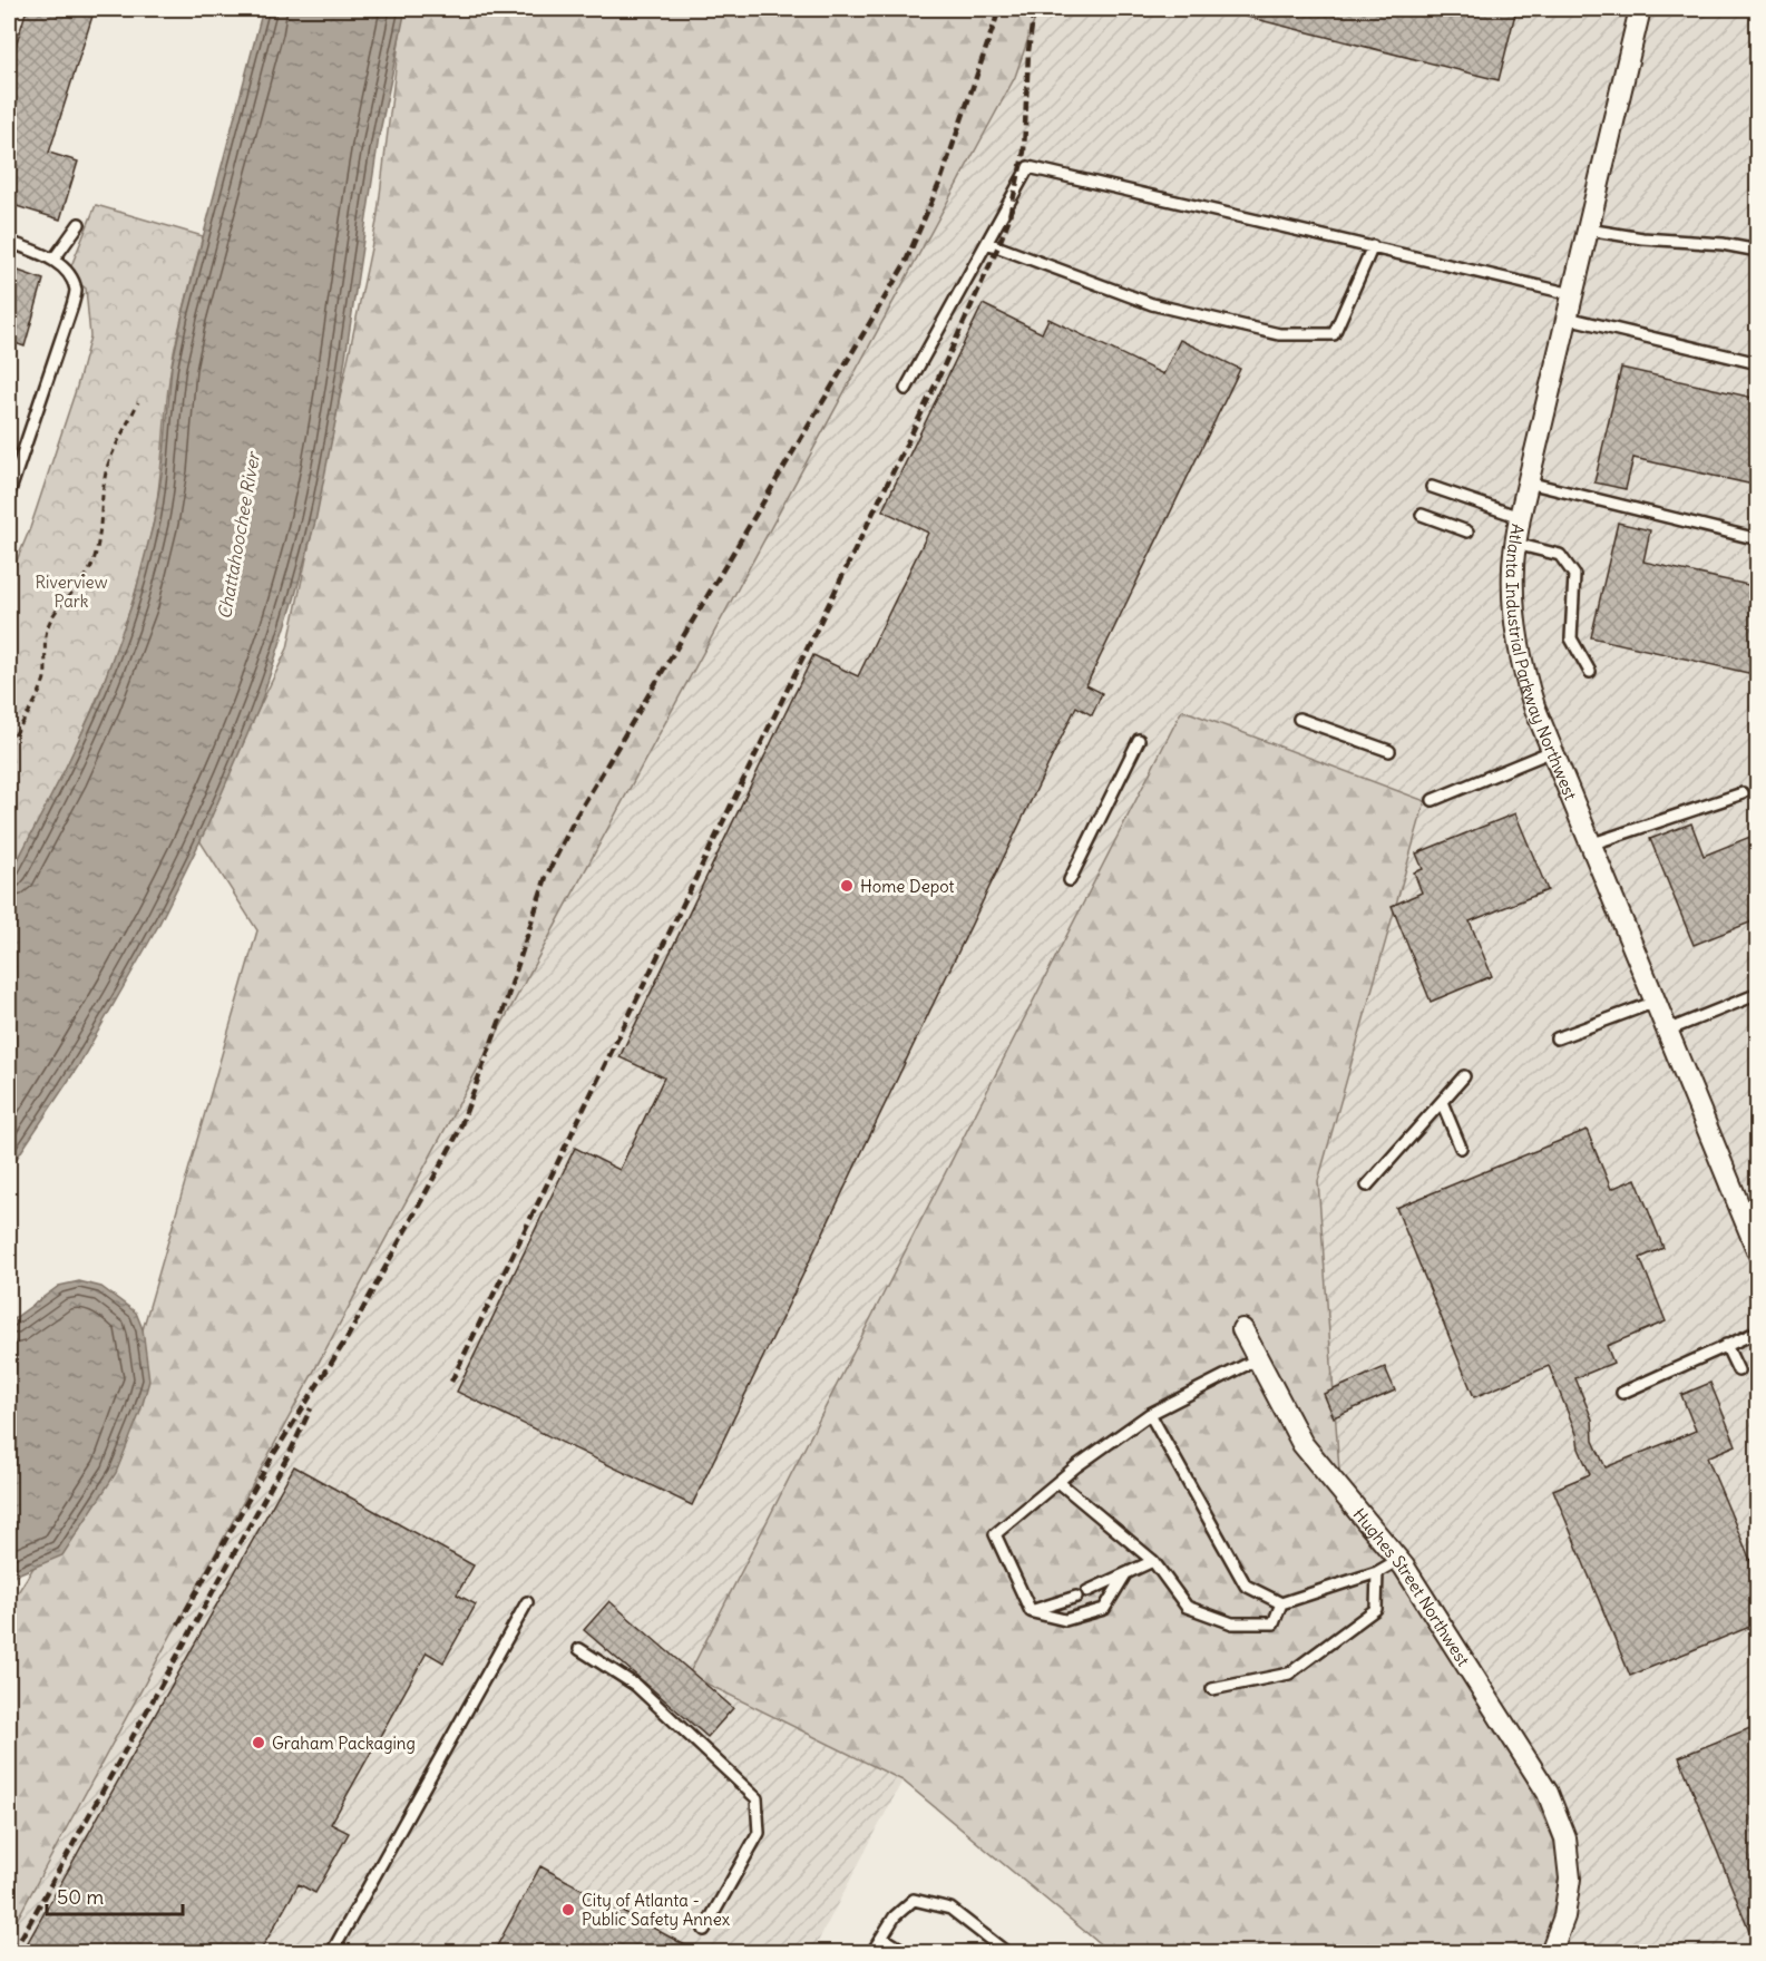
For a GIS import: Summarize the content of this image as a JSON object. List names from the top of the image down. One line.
{"streets":{"street":["Atlanta Industrial Parkway Northwest","Hughes Street Northwest"]},"water":["Chattahoochee River"],"parks":["Riverview Park"],"places":["Home Depot","Graham Packaging","City of Atlanta - Public Safety Annex"],"scale_bar":"50 m"}
